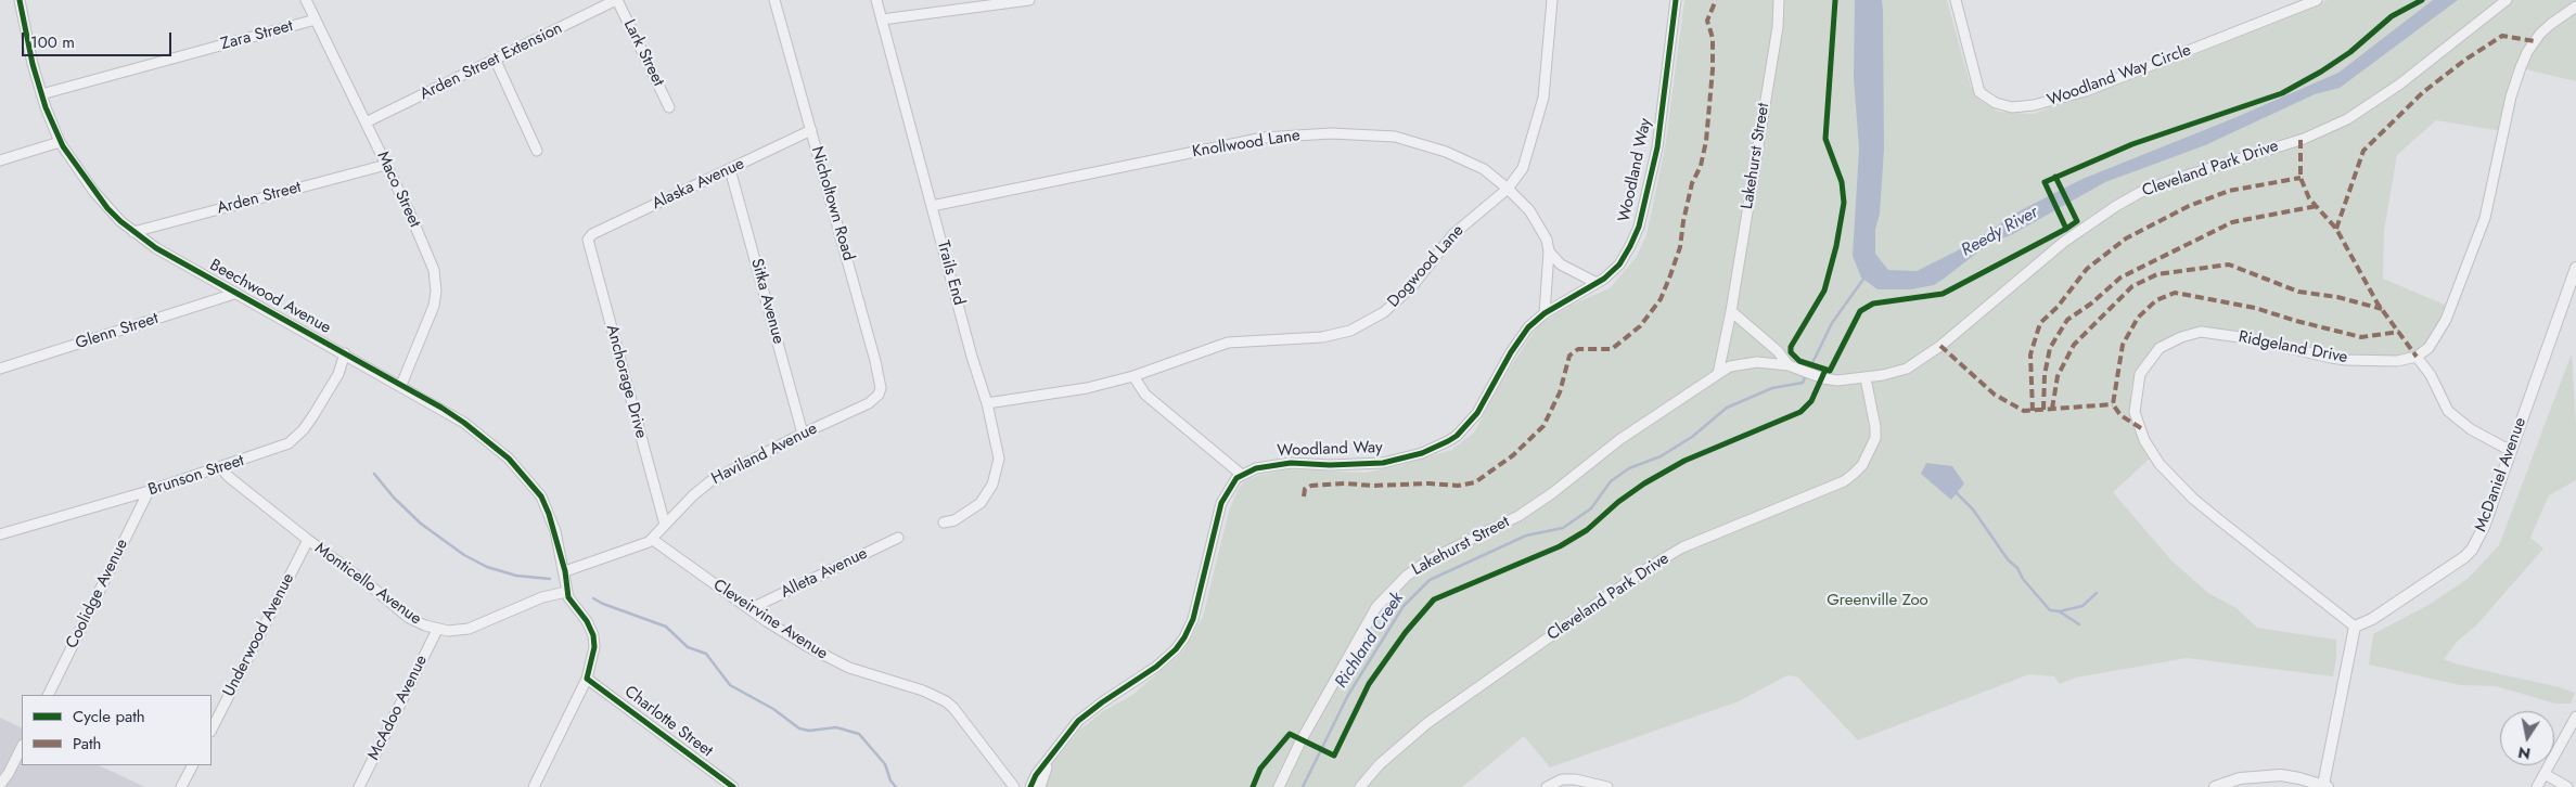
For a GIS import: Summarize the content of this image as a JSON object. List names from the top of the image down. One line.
{"streets":{"street":["Zara Street","Lark Street","Arden Street Extension","Woodland Way Circle","Knollwood Lane","Lakehurst Street","Cleveland Park Drive","Woodland Way","Alaska Avenue","Maco Street","Arden Street","Nicholtown Road","Dogwood Lane","Trails End","Beechwood Avenue","Sitka Avenue","Glenn Street","Ridgeland Drive","Anchorage Drive","Haviland Avenue","McDaniel Avenue","Brunson Street","Alleta Avenue","Monticello Avenue","Coolidge Avenue","Cleveirvine Avenue","Underwood Avenue","McAdoo Avenue","Charlotte Street"]},"crossings":[["Zara Street","Maco Street"],["Zara Street","Beechwood Avenue"],["Lark Street","Arden Street Extension"],["Arden Street Extension","Maco Street"],["Knollwood Lane","Woodland Way"],["Knollwood Lane","Dogwood Lane"],["Knollwood Lane","Trails End"],["Lakehurst Street","Cleveland Park Drive"],["Alaska Avenue","Nicholtown Road"],["Alaska Avenue","Sitka Avenue"],["Alaska Avenue","Anchorage Drive"],["Maco Street","Arden Street"],["Maco Street","Beechwood Avenue"],["Arden Street","Beechwood Avenue"],["Nicholtown Road","Haviland Avenue"],["Dogwood Lane","Trails End"],["Beechwood Avenue","Glenn Street"],["Beechwood Avenue","Brunson Street"],["Sitka Avenue","Haviland Avenue"],["Ridgeland Drive","McDaniel Avenue"],["Anchorage Drive","Haviland Avenue"],["Haviland Avenue","Cleveirvine Avenue"],["Brunson Street","Monticello Avenue"],["Brunson Street","Coolidge Avenue"],["Alleta Avenue","Cleveirvine Avenue"],["Monticello Avenue","Underwood Avenue"],["Monticello Avenue","McAdoo Avenue"]],"water":["Reedy River","Richland Creek"],"parks":["Greenville Zoo"],"legend":["Cycle path","Path"],"scale_bar":"100 m","north":"bottom"}
